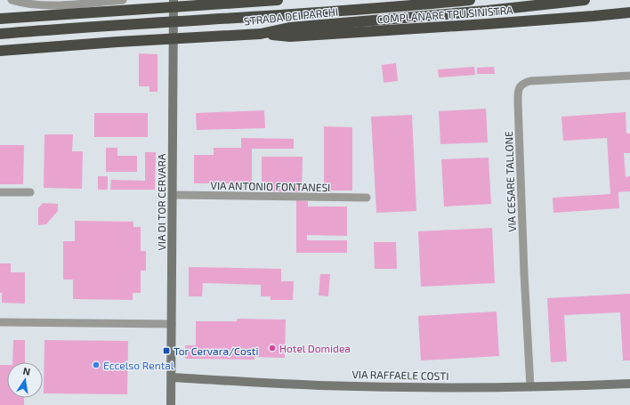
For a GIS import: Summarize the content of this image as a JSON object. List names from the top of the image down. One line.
{"streets":{"highway":["COMPLANARE TPU SINISTRA","STRADA DEI PARCHI"],"street":["VIA CESARE TALLONE","VIA ANTONIO FONTANESI","VIA DI TOR CERVARA","VIA RAFFAELE COSTI"]},"crossings":[["COMPLANARE TPU SINISTRA","STRADA DEI PARCHI"],["VIA CESARE TALLONE","VIA RAFFAELE COSTI"],["VIA ANTONIO FONTANESI","VIA DI TOR CERVARA"],["VIA DI TOR CERVARA","VIA RAFFAELE COSTI"]],"places":{"other":["Hotel Domidea","Eccelso Rental"],"transit":["Tor Cervara/Costi"]},"north":"top"}
